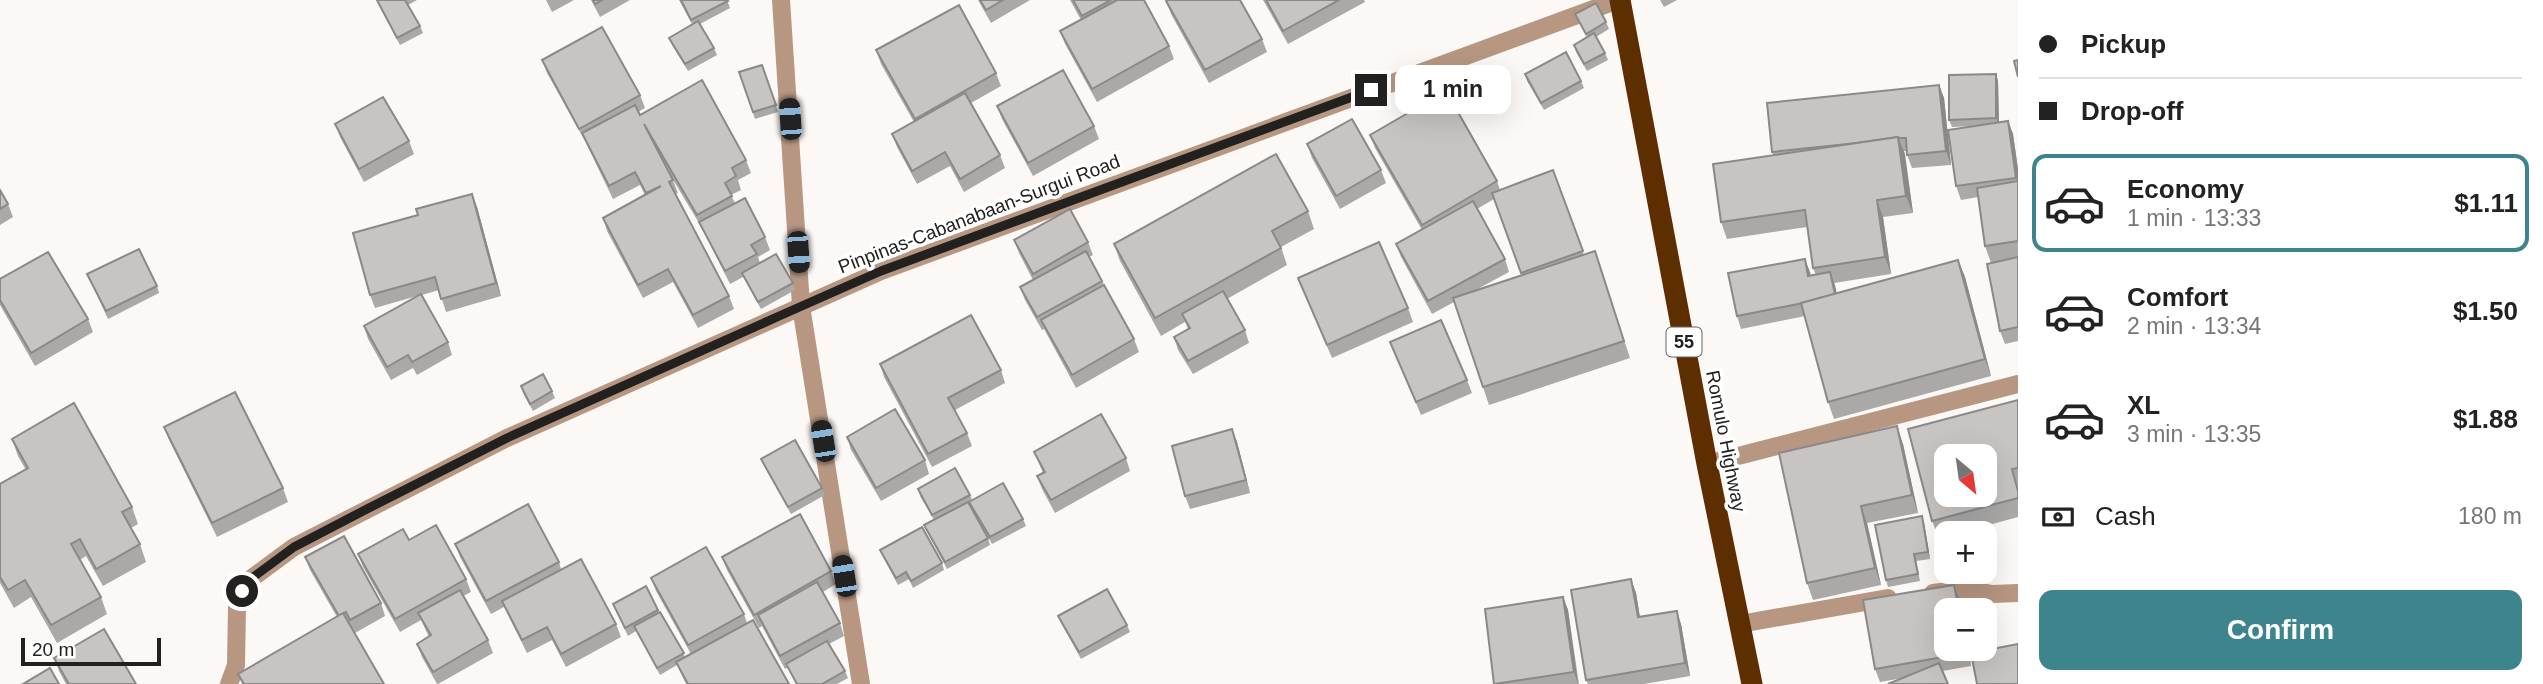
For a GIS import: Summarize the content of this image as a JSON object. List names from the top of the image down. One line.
{"streets":{"highway":["55","Romulo Highway"],"street":["Pinpinas-Cabanabaan-Surgui Road"]},"crossings":[["Pinpinas-Cabanabaan-Surgui Road","Romulo Highway"]],"scale_bar":"20 m","north":"bottom right","page":{"banner":["Pickup","Drop-off"],"bubble":"1 min","list":[{"name":"Economy","note":"1 min · 13:33","value":"$1.11"},{"name":"Comfort","note":"2 min · 13:34","value":"$1.50"},{"name":"XL","note":"3 min · 13:35","value":"$1.88"}],"map_buttons":["+","−"],"pay":["Cash","180 m"],"buttons":"Confirm","scale":"20 m"}}
